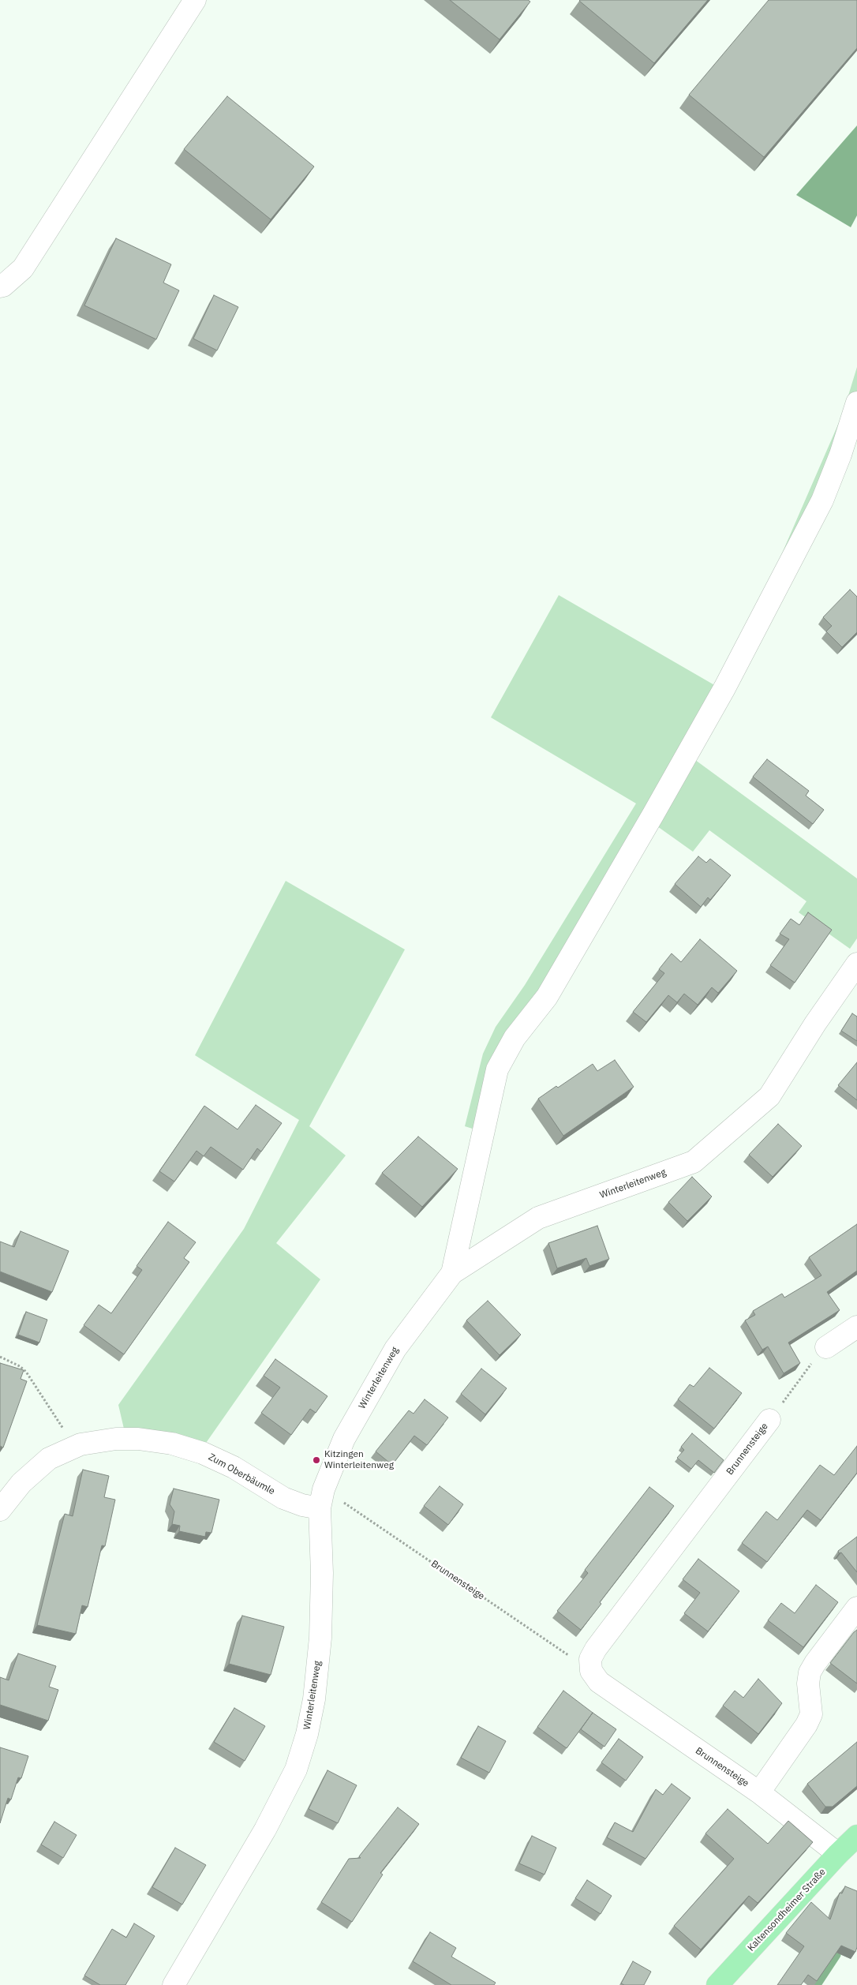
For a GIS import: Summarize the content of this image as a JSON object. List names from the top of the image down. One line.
{"streets":{"main road":["Kaltensondheimer Straße"],"street":["Winterleitenweg","Brunnensteige","Zum Oberbäumle"]},"crossings":[["Winterleitenweg","Brunnensteige"],["Winterleitenweg","Zum Oberbäumle"],["Brunnensteige","Zum Oberbäumle"],["Brunnensteige","Kaltensondheimer Straße"]],"places":["Kitzingen Winterleitenweg"]}
